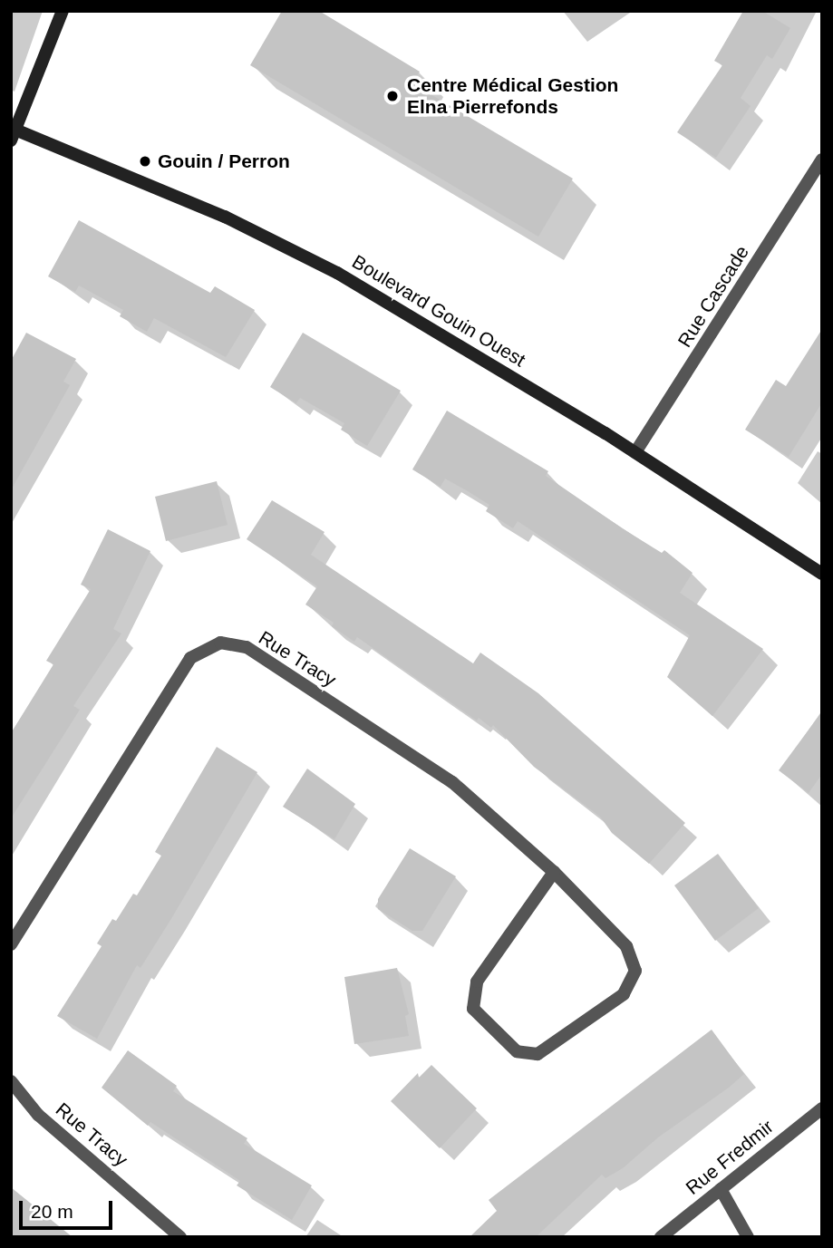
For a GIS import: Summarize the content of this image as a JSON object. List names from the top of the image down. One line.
{"streets":{"street":["Rue Cascade","Boulevard Gouin Ouest","Rue Tracy","Rue Fredmir"]},"crossings":[["Rue Cascade","Boulevard Gouin Ouest"]],"places":["Centre Médical Gestion Elna Pierrefonds","Gouin / Perron"],"scale_bar":"20 m"}
